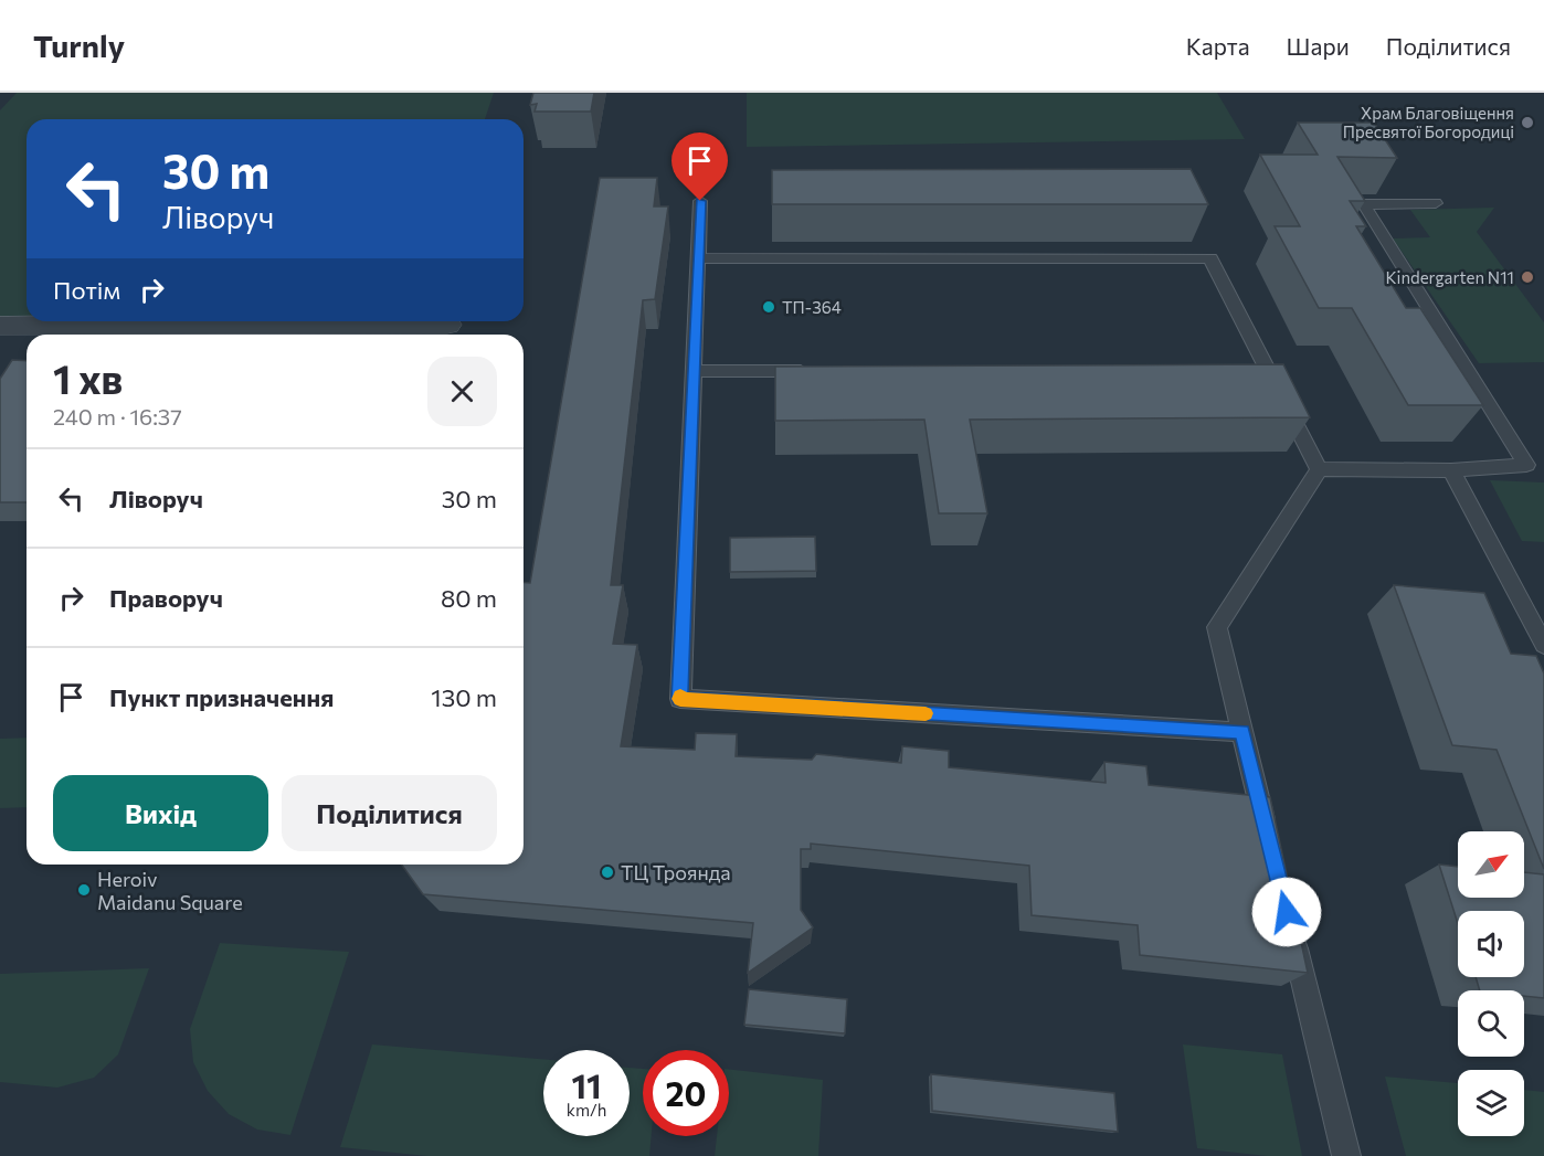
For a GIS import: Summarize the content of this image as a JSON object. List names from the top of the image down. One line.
{"places":["Храм Благовіщення Пресвятої Богородиці","Kindergarten N11","ТП-364","ТЦ Троянда","Heroiv Maidanu Square"],"north":"top right","page":{"header":"Turnly","nav":["Карта","Шари","Поділитися"],"turn":["30 m","Ліворуч"],"then":"Потім","heading":["1 хв","240 m · 16:37"],"list":[{"name":"Ліворуч","value":"30 m"},{"name":"Праворуч","value":"80 m"},{"name":"Пункт призначення","value":"130 m"}],"buttons":["Вихід","Поділитися"],"speed":"11 km/h","limit":"20"}}
